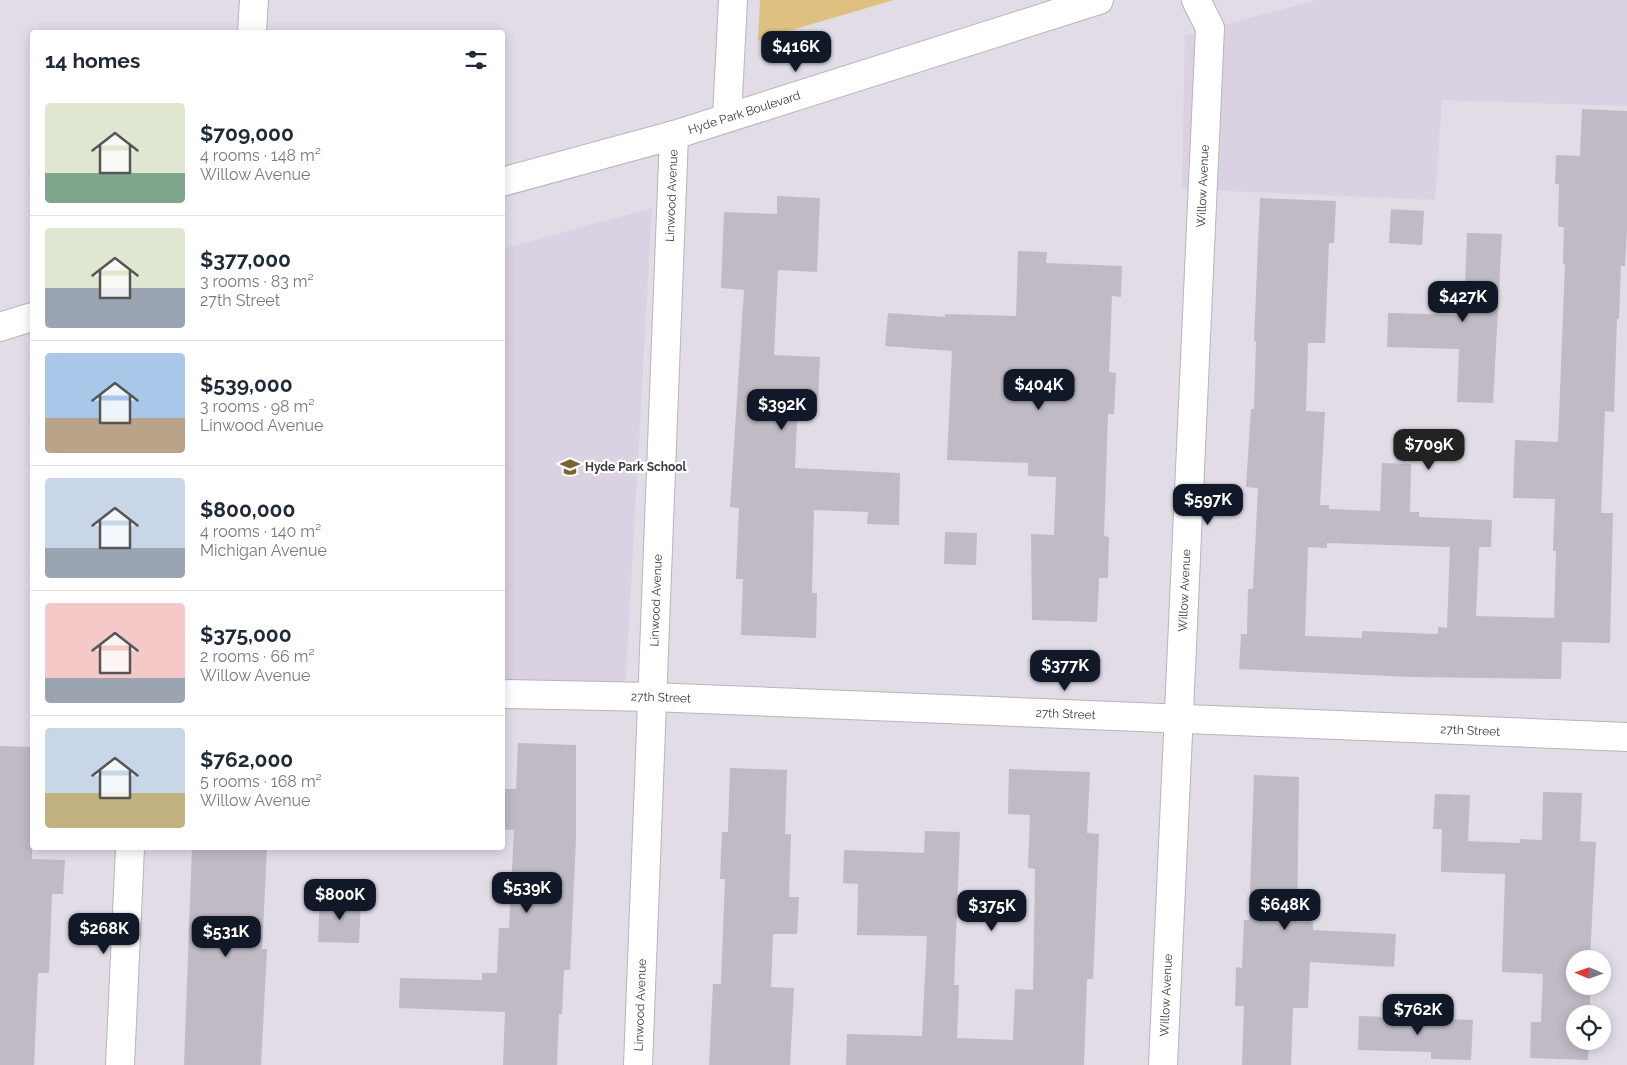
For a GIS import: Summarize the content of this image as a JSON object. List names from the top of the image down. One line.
{"streets":{"street":["Hyde Park Boulevard","Willow Avenue","Linwood Avenue","27th Street"]},"crossings":[["Hyde Park Boulevard","Linwood Avenue"],["Willow Avenue","27th Street"],["Linwood Avenue","27th Street"]],"places":{"school or university":["Hyde Park School"]},"north":"left","page":{"heading":"14 homes","price":["$416K","$427K","$404K","$392K","$709K","$597K","$377K","$539K","$800K","$648K","$375K","$268K","$531K","$762K"],"list":[{"name":"$709,000","note":"4 rooms · 148 m² · Willow Avenue"},{"name":"$377,000","note":"3 rooms · 83 m² · 27th Street"},{"name":"$539,000","note":"3 rooms · 98 m² · Linwood Avenue"},{"name":"$800,000","note":"4 rooms · 140 m² · Michigan Avenue"},{"name":"$375,000","note":"2 rooms · 66 m² · Willow Avenue"},{"name":"$762,000","note":"5 rooms · 168 m² · Willow Avenue"}]}}
